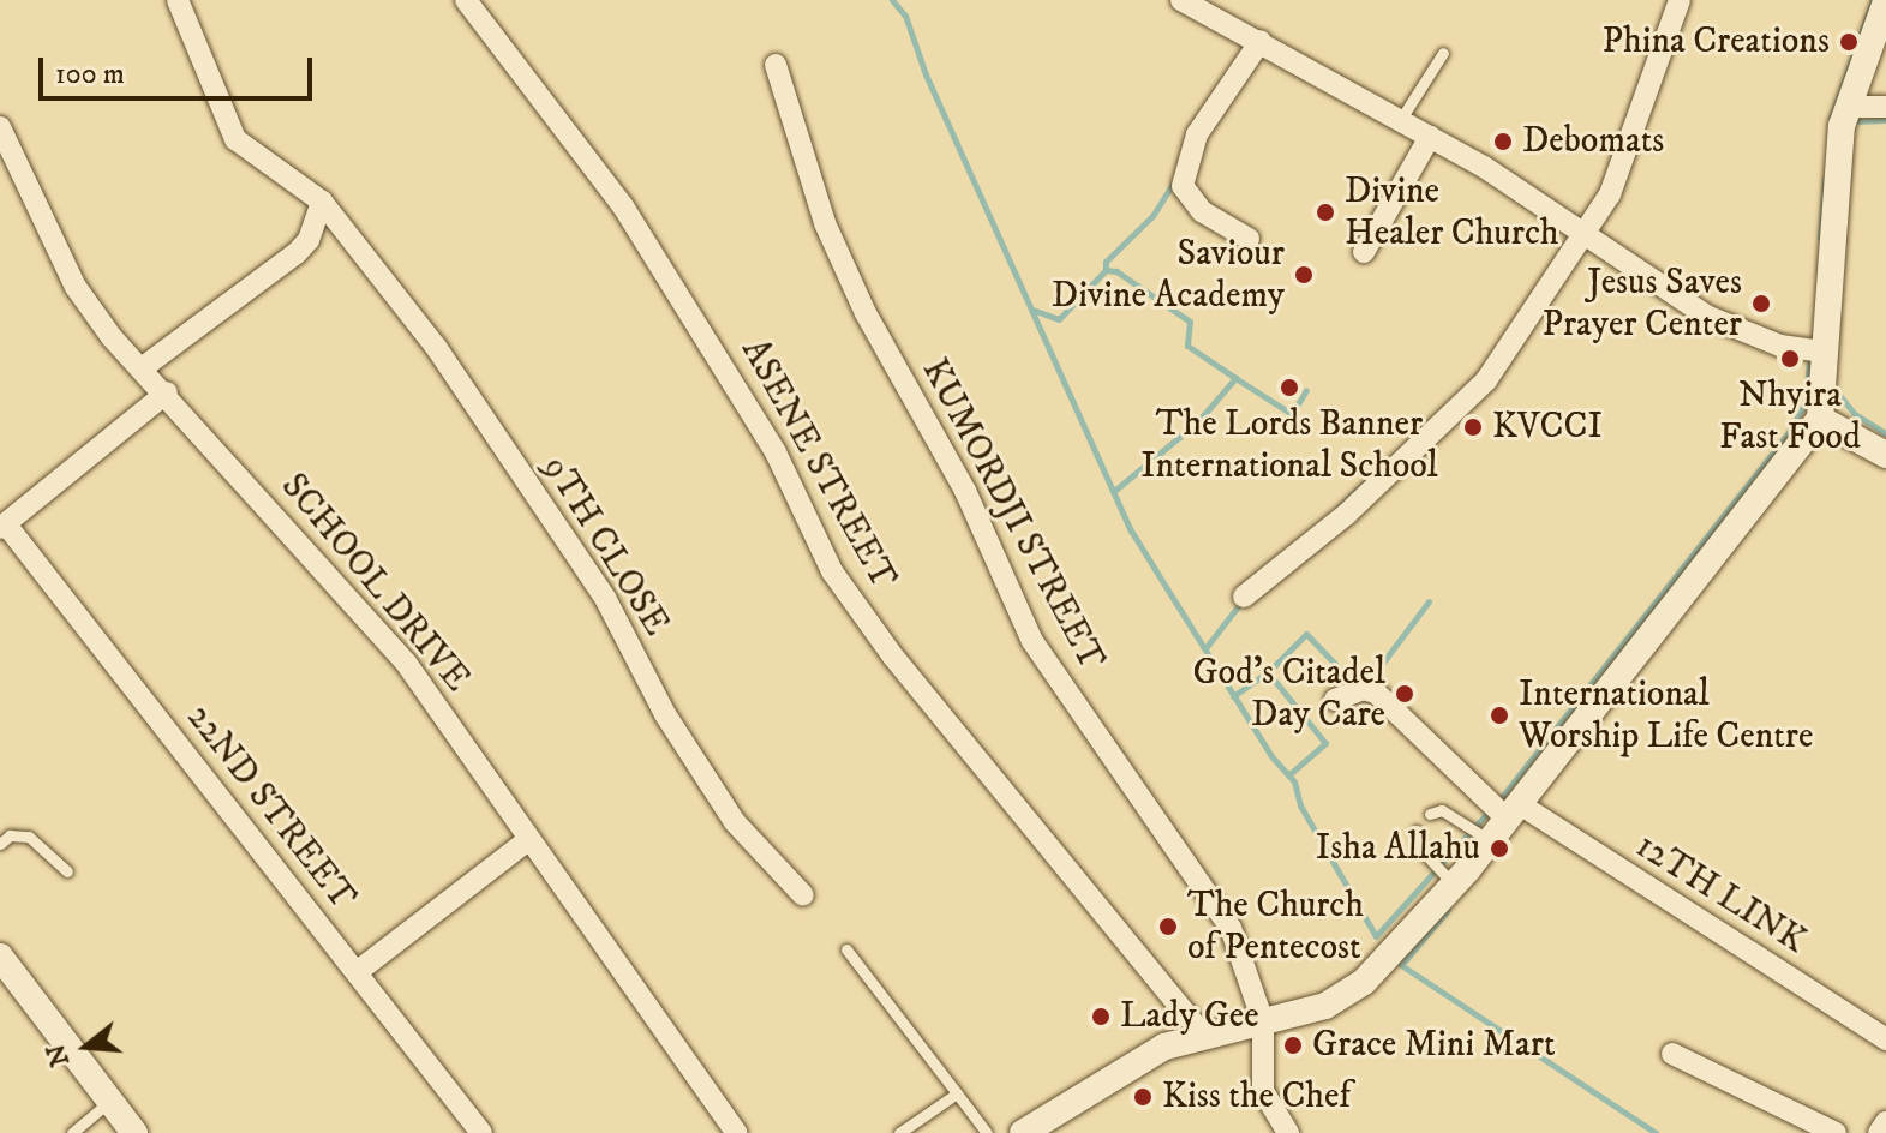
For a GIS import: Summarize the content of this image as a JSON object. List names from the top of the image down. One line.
{"streets":{"street":["ASENE STREET","KUMORDJI STREET","9TH CLOSE","SCHOOL DRIVE","22ND STREET","12TH LINK"]},"places":["Phina Creations","Debomats","Divine Healer Church","Saviour Divine Academy","Jesus Saves Prayer Center","Nhyira Fast Food","The Lords Banner International School","KVCCI","God's Citadel Day Care","International Worship Life Centre","Isha Allahu","The Church of Pentecost","Lady Gee","Grace Mini Mart","Kiss the Chef"],"scale_bar":"100 m","north":"left"}
